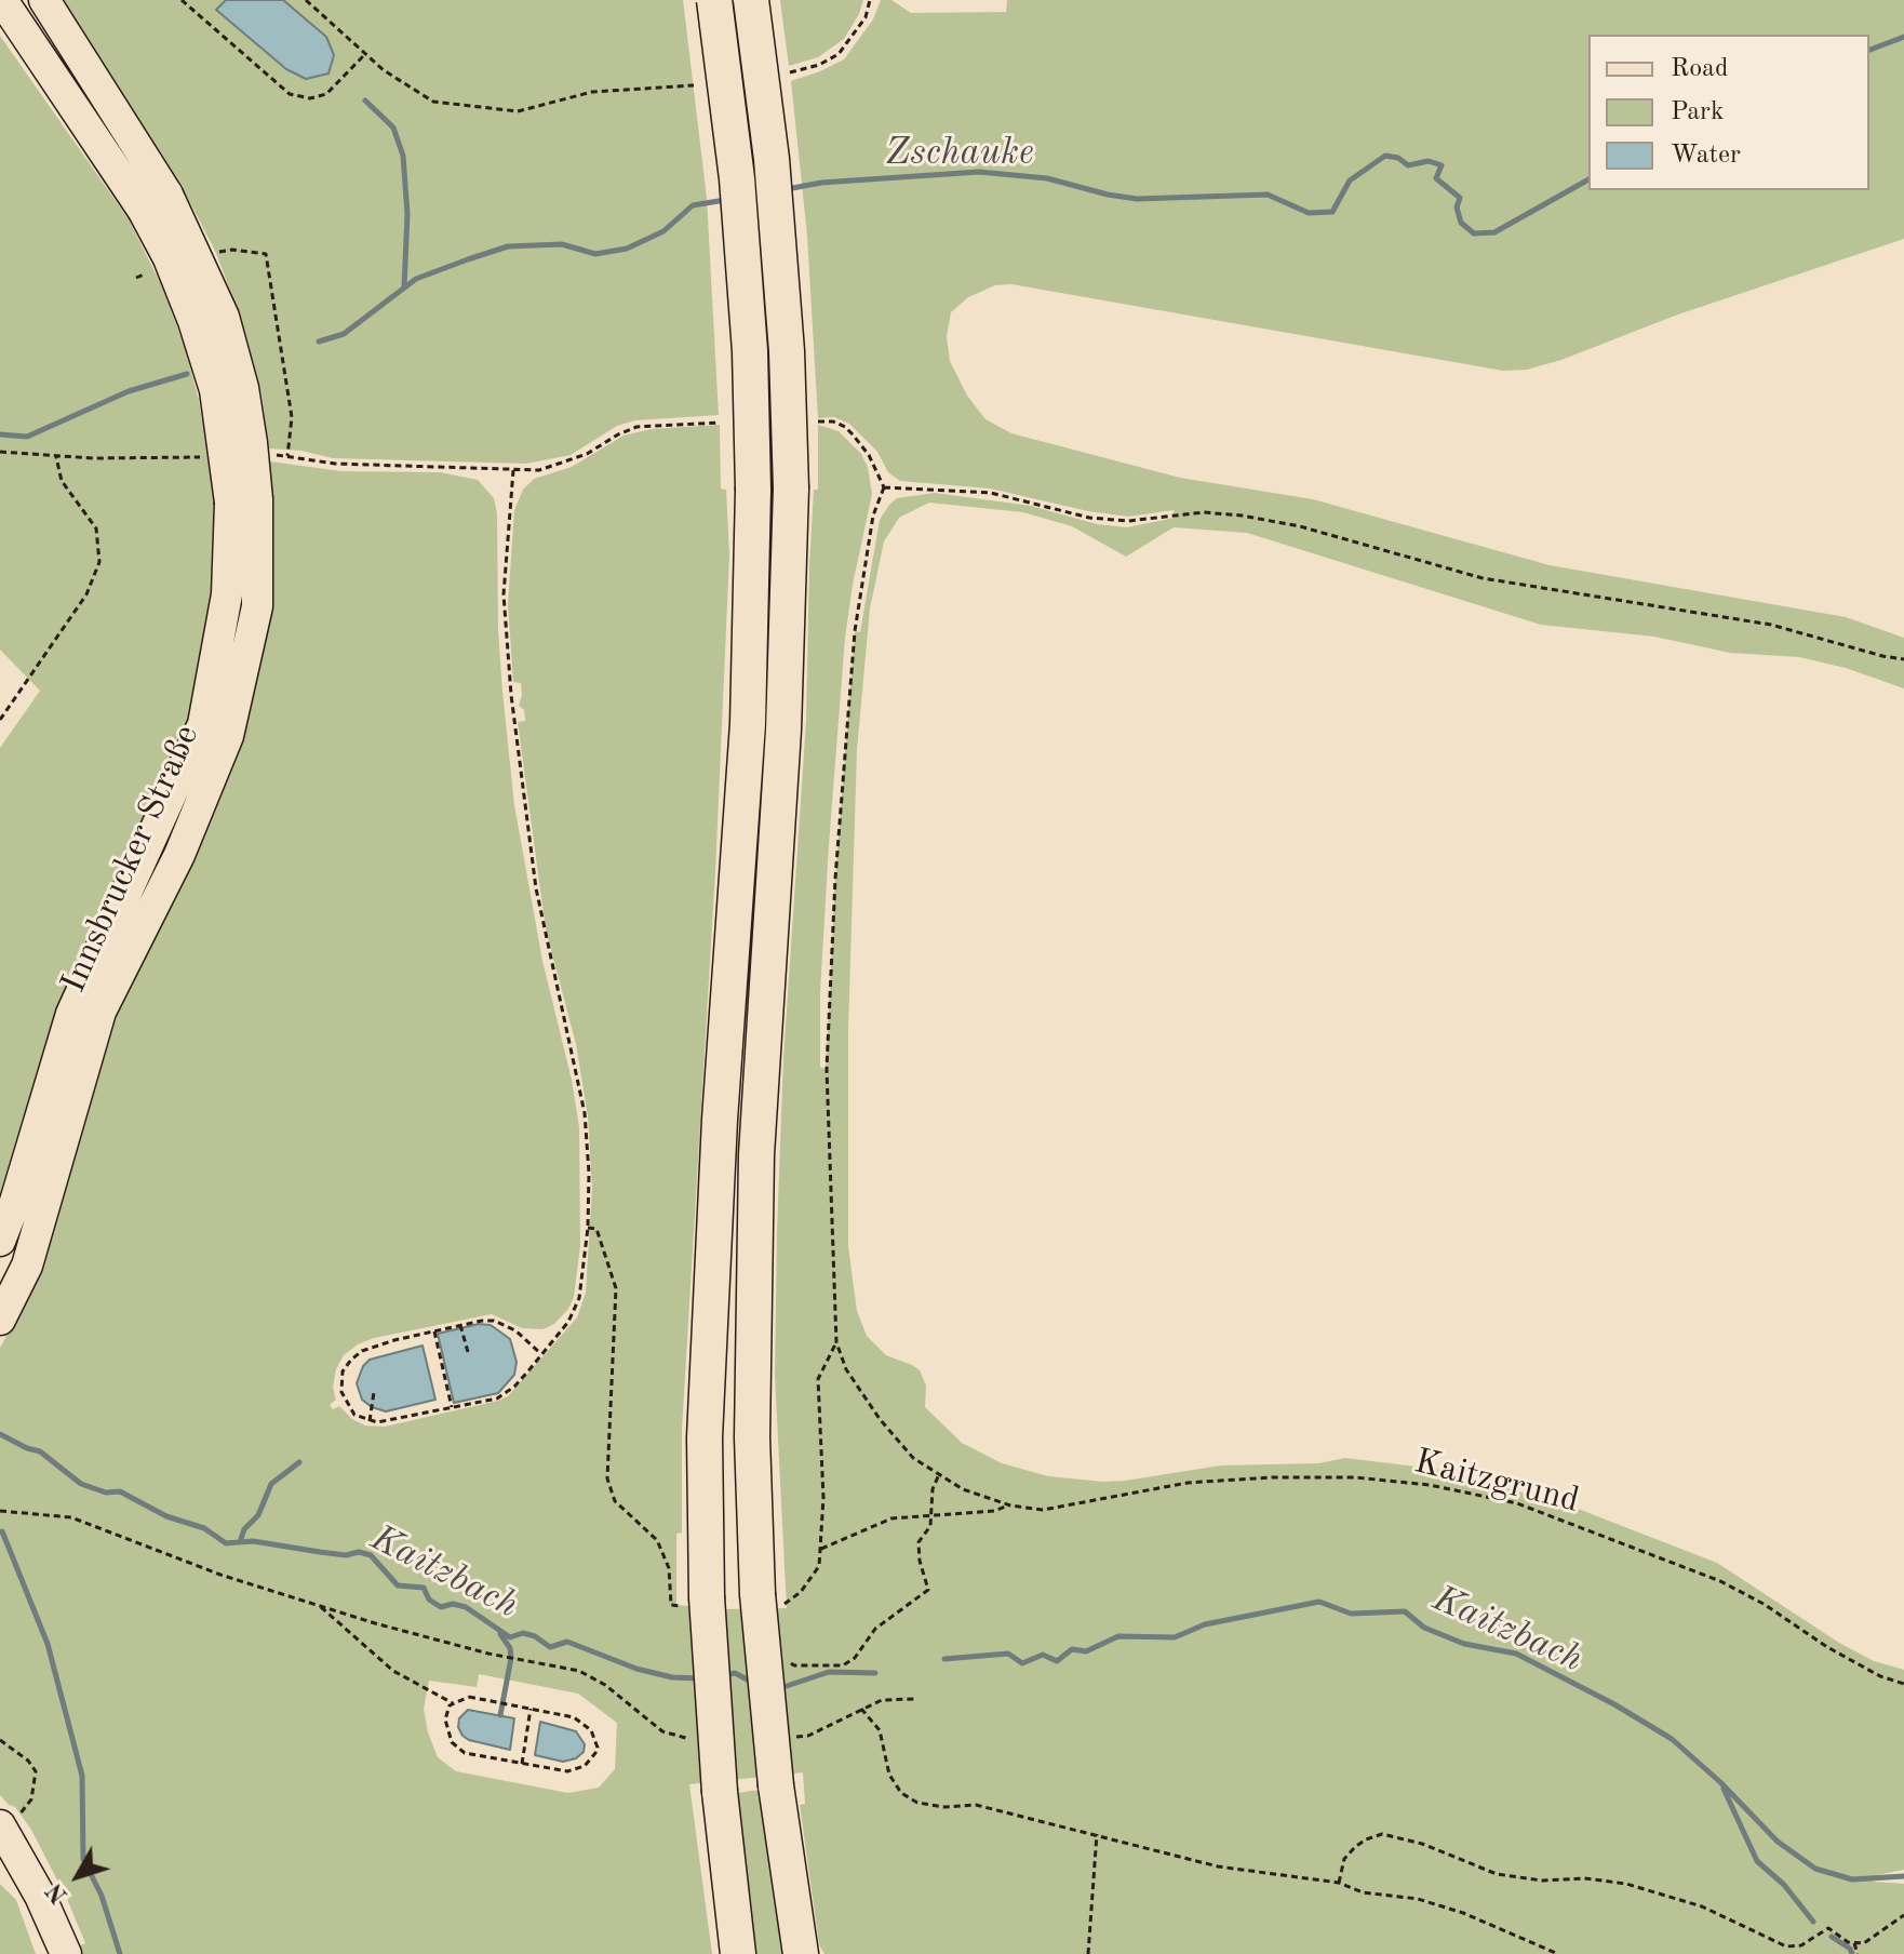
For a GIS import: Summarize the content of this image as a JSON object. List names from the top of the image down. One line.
{"streets":{"main road":["Innsbrucker Straße"],"path":["Kaitzgrund"]},"water":["Zschauke","Kaitzbach"],"legend":["Road","Park","Water"],"north":"bottom left"}
